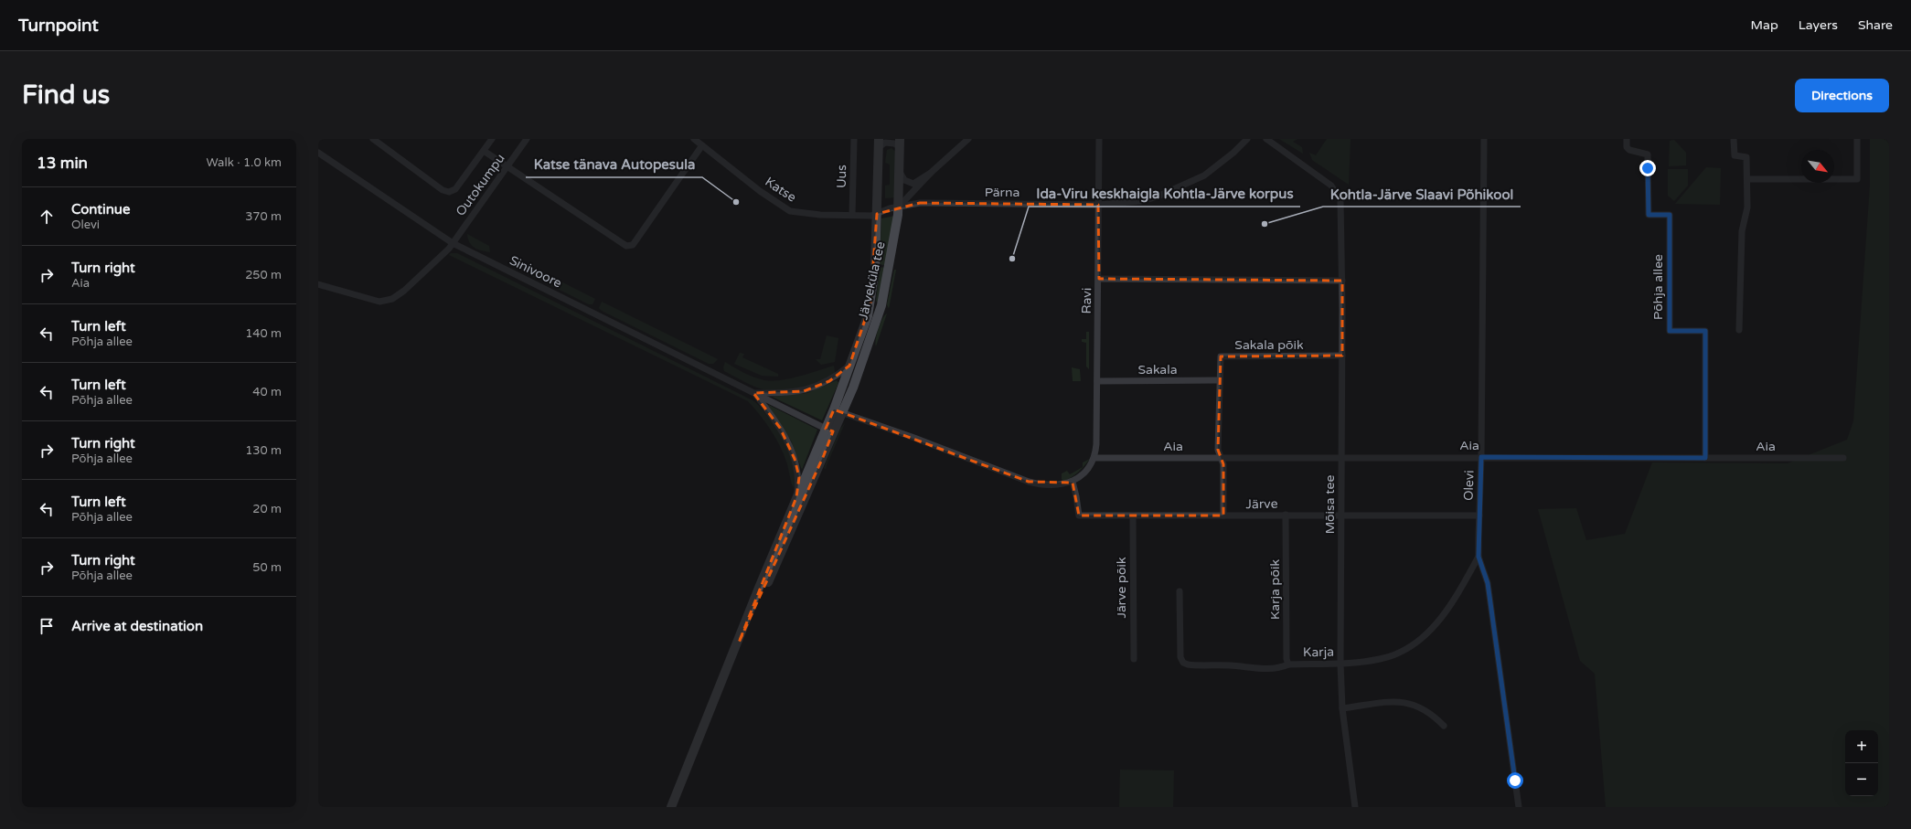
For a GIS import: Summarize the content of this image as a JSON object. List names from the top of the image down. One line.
{"streets":{"main road":["Järveküla tee"],"street":["Uus","Outokumpu","Katse","Pärna","Sinivoore","Põhja allee","Ravi","Sakala põik","Sakala","Aia","Olevi","Järve","Mõisa tee","Järve põik","Karja põik","Karja"]},"crossings":[["Uus","Katse"],["Outokumpu","Sinivoore"],["Katse","Pärna"],["Katse","Järveküla tee"],["Pärna","Järveküla tee"],["Pärna","Ravi"],["Sinivoore","Järveküla tee"],["Põhja allee","Aia"],["Ravi","Sakala"],["Ravi","Aia"],["Sakala põik","Sakala"],["Sakala põik","Mõisa tee"],["Aia","Olevi"],["Aia","Mõisa tee"],["Olevi","Järve"],["Olevi","Karja"],["Järve","Mõisa tee"],["Järve","Järve põik"],["Järve","Karja põik"],["Mõisa tee","Karja"],["Karja põik","Karja"]],"places":["Katse tänava Autopesula","Kohtla-Järve Slaavi Põhikool","Ida-Viru keskhaigla Kohtla-Järve korpus"],"north":"bottom right","page":{"header":"Turnpoint","nav":["Map","Layers","Share"],"buttons":"Directions","title":"Find us","heading":["13 min","Walk · 1.0 km"],"list":[["Continue","Olevi","370 m"],["Turn right","Aia","250 m"],["Turn left","Põhja allee","140 m"],["Turn left","Põhja allee","40 m"],["Turn right","Põhja allee","130 m"],["Turn left","Põhja allee","20 m"],["Turn right","Põhja allee","50 m"],"Arrive at destination"],"map_buttons":["+","−"]}}
